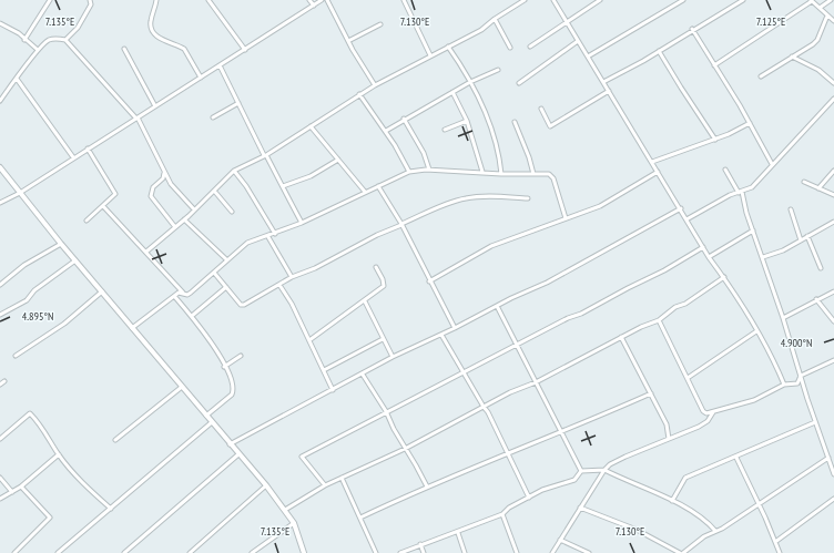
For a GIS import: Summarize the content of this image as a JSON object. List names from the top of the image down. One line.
{"coordinates":["7.125°E","7.135°E","7.130°E","4.895°N","4.900°N"]}
